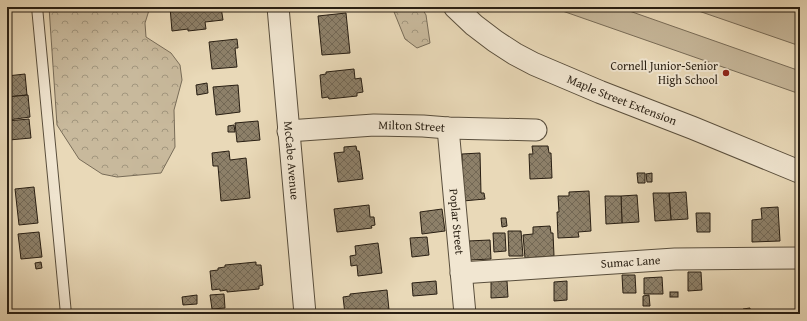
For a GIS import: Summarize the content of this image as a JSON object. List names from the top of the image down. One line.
{"streets":{"street":["Maple Street Extension","Milton Street","McCabe Avenue","Poplar Street","Sumac Lane"]},"crossings":[["Milton Street","McCabe Avenue"],["Milton Street","Poplar Street"],["Poplar Street","Sumac Lane"]],"places":["Cornell Junior-Senior High School"]}
